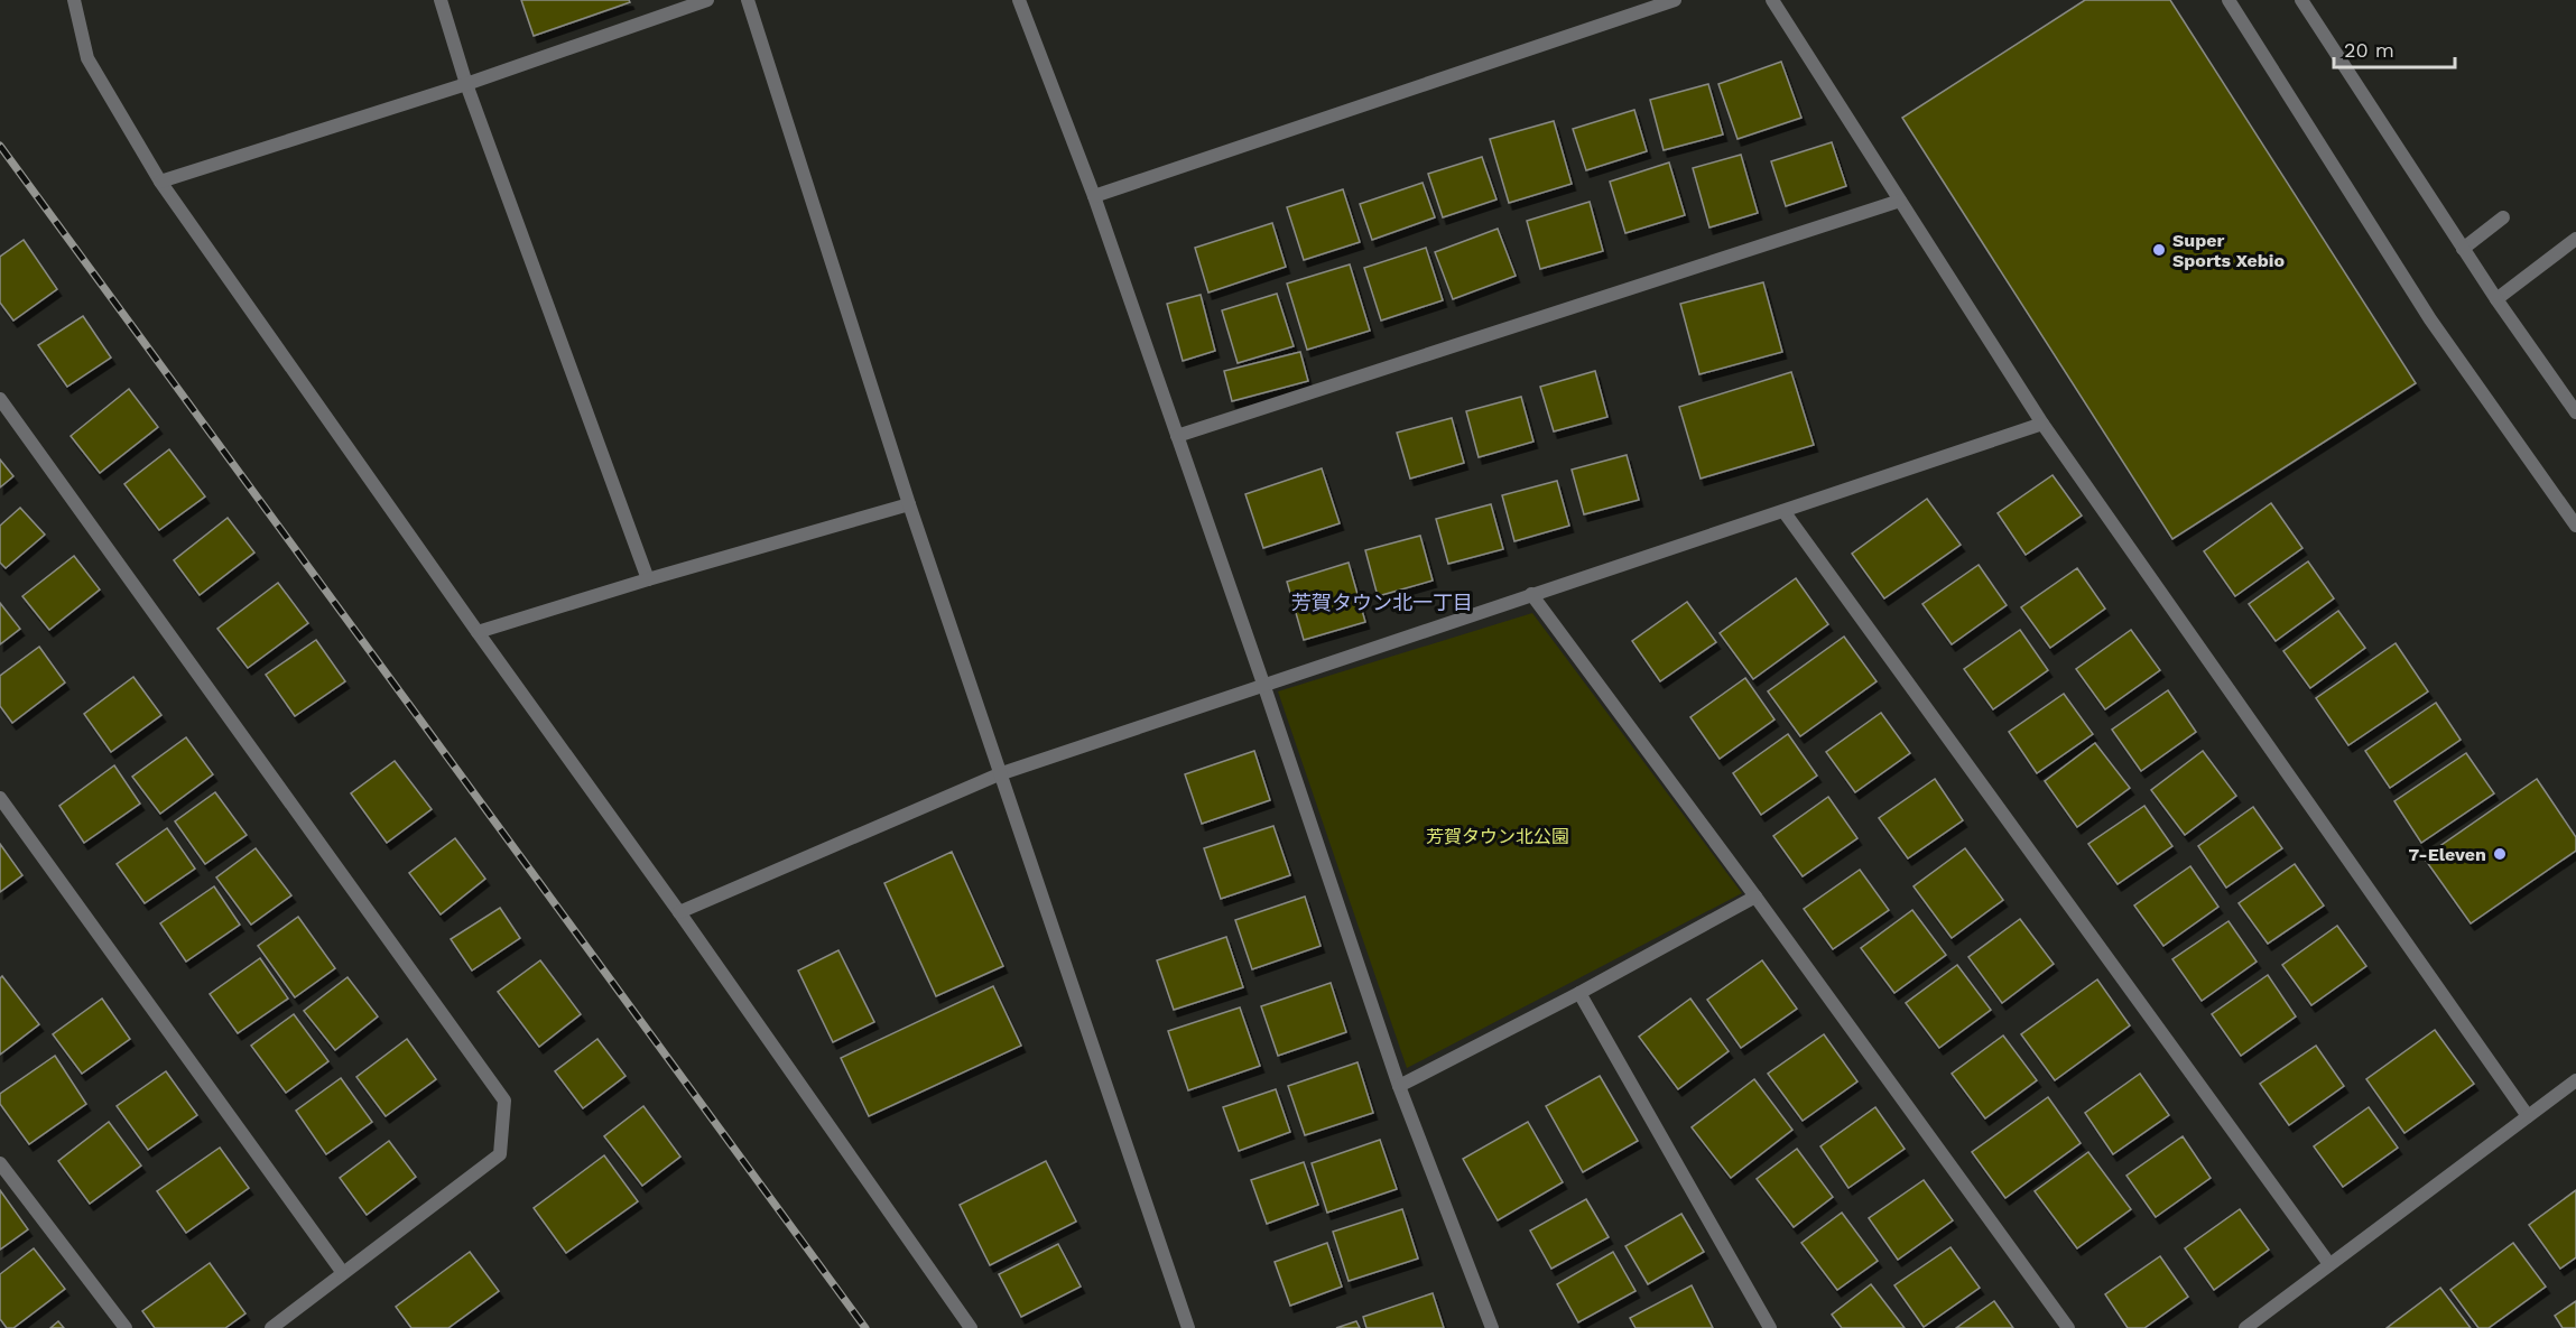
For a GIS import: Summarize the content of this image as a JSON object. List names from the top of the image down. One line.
{"districts":["芳賀タウン北一丁目"],"parks":["芳賀タウン北公園"],"places":["Super Sports Xebio","7-Eleven"],"scale_bar":"20 m"}
